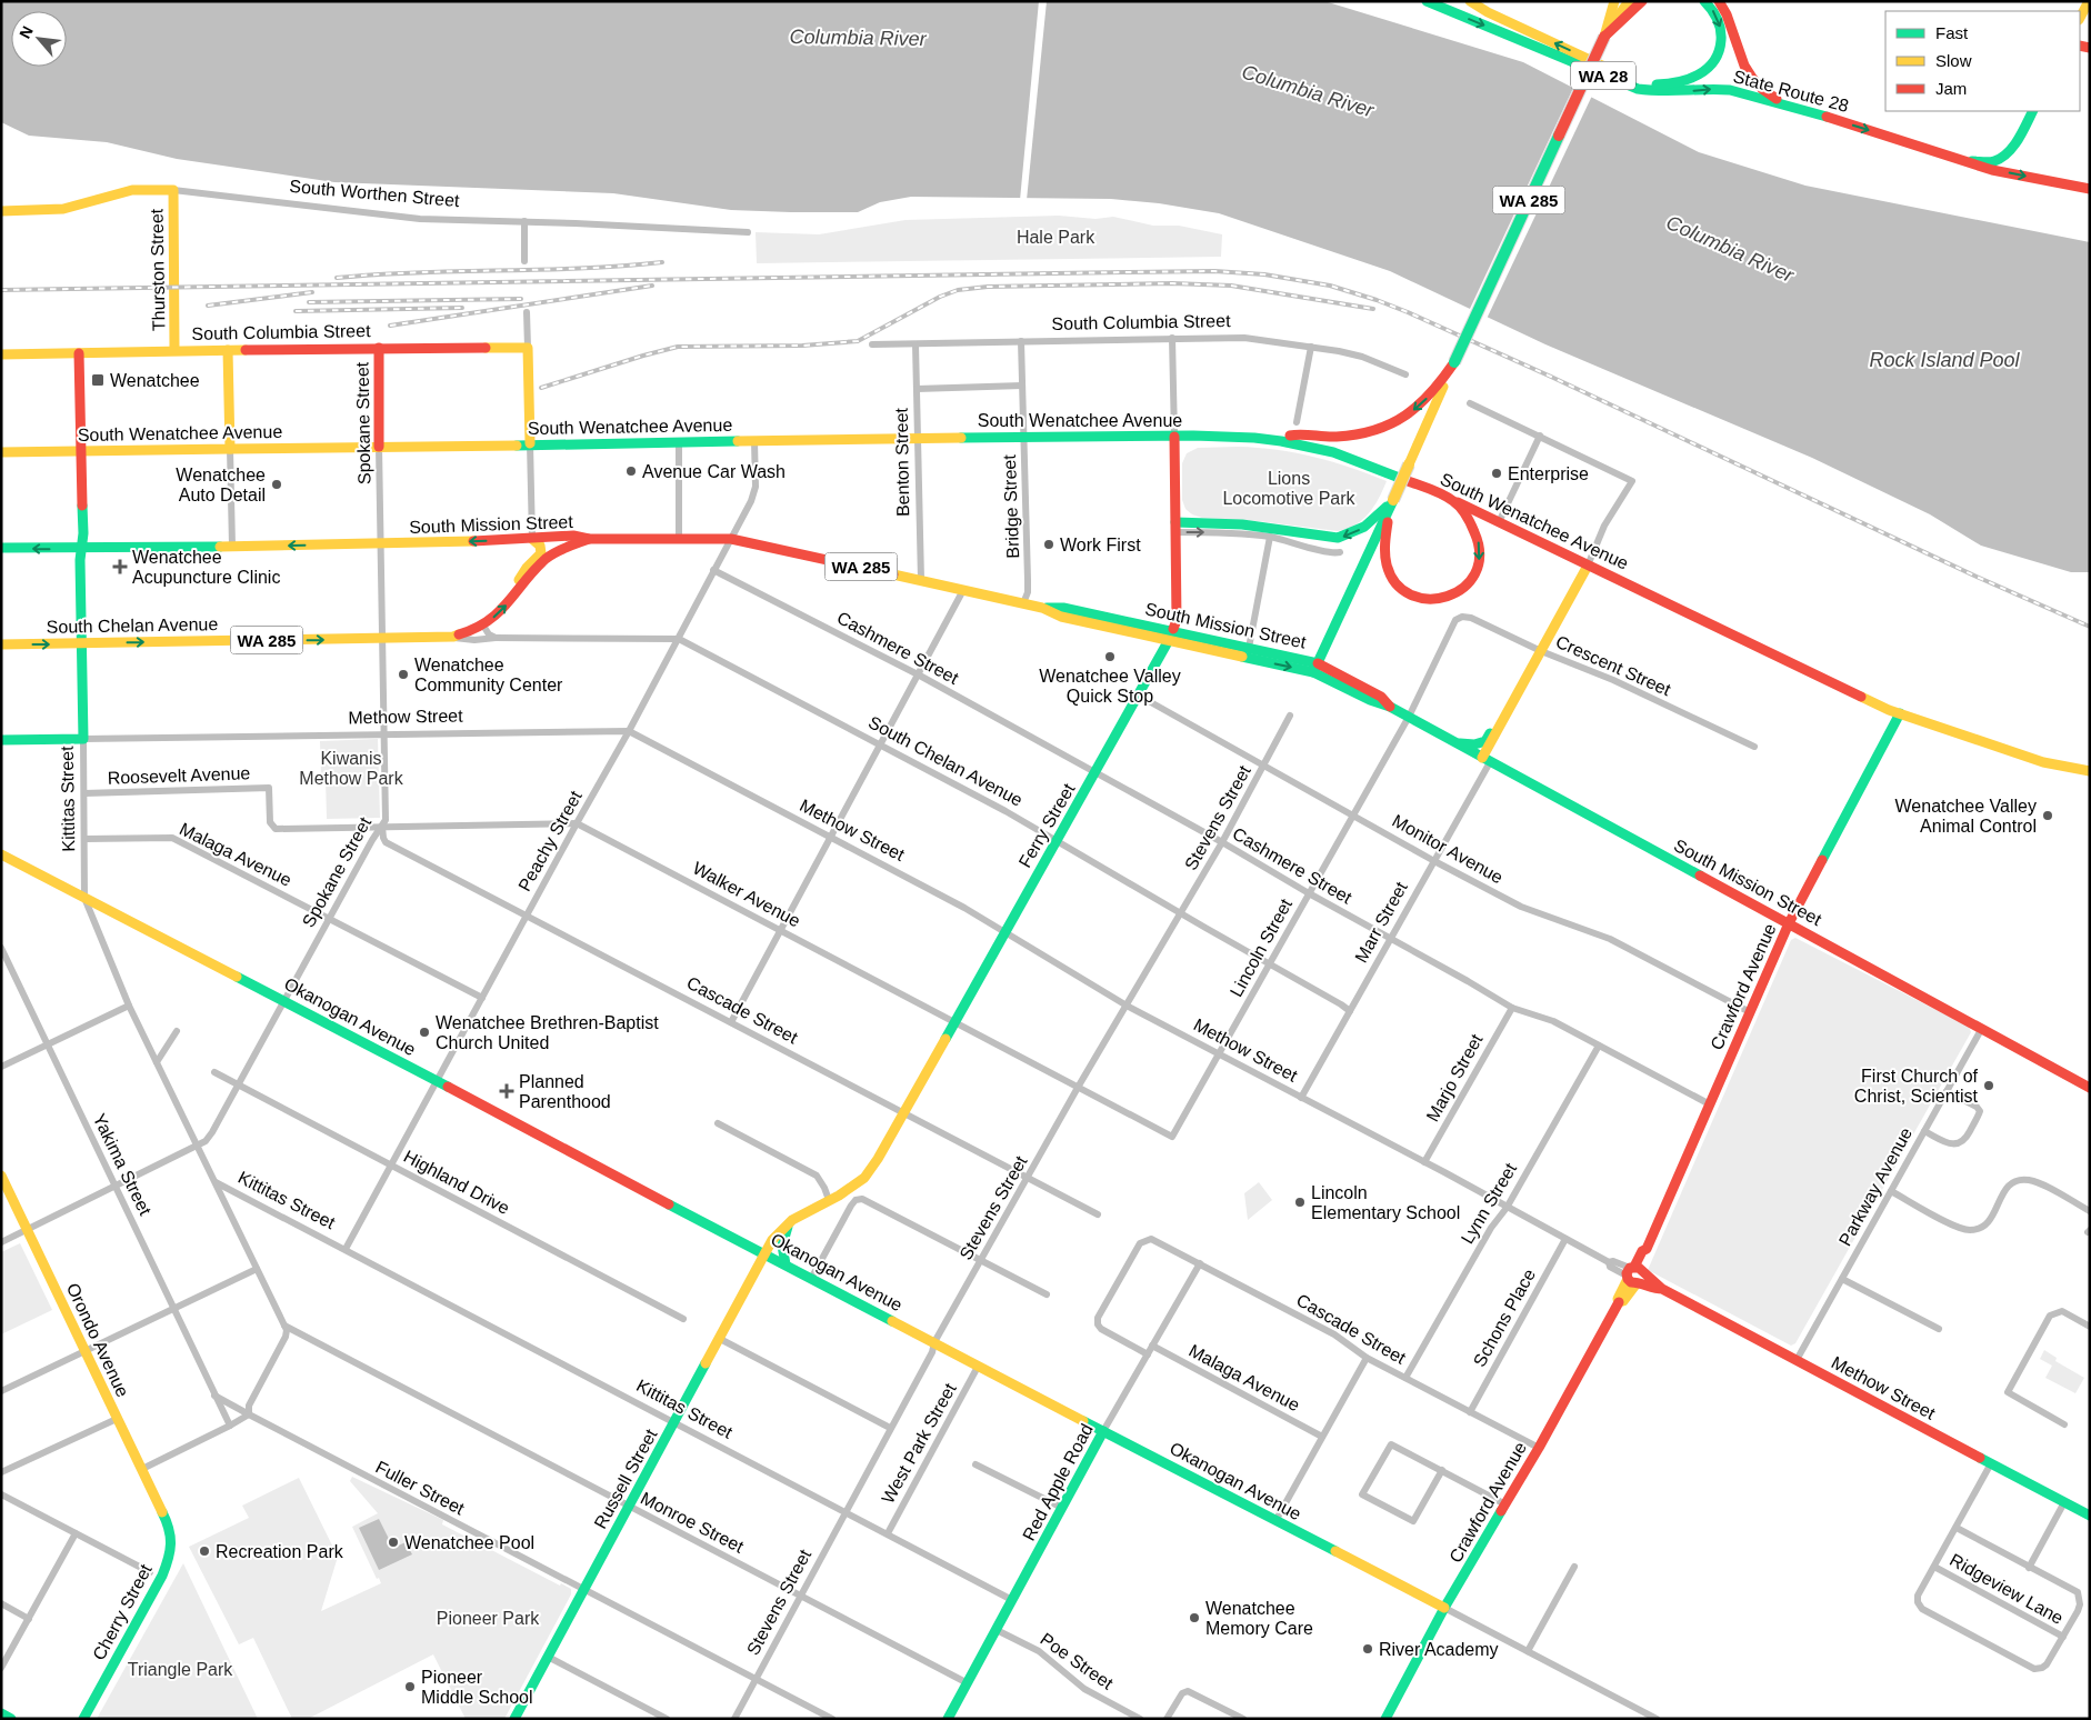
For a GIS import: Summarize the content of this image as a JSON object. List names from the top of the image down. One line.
{"streets":{"main road":["WA 28","State Route 28","South Worthen Street","WA 285","Thurston Street","South Columbia Street","South Wenatchee Avenue","Spokane Street","South Mission Street","South Chelan Avenue","Methow Street","Kittitas Street","Ferry Street","Marr Street","Crawford Avenue","Okanogan Avenue","Orondo Avenue","Russell Street","Red Apple Road","Cherry Street"],"street":["Benton Street","Bridge Street","Cashmere Street","Crescent Street","Roosevelt Avenue","Stevens Street","Peachy Street","Monitor Avenue","Malaga Avenue","Walker Avenue","Lincoln Street","Cascade Street","Marjo Street","Yakima Street","Highland Drive","Parkway Avenue","Lynn Street","Schons Place","West Park Street","Fuller Street","Monroe Street","Ridgeview Lane","Poe Street"]},"crossings":[["South Worthen Street","Thurston Street"],["WA 285","South Mission Street"],["WA 285","South Chelan Avenue"],["Thurston Street","South Columbia Street"],["South Columbia Street","Spokane Street"],["South Columbia Street","Benton Street"],["South Columbia Street","Bridge Street"],["South Columbia Street","Kittitas Street"],["South Columbia Street","Ferry Street"],["South Wenatchee Avenue","Spokane Street"],["South Wenatchee Avenue","Benton Street"],["South Wenatchee Avenue","Bridge Street"],["South Wenatchee Avenue","Kittitas Street"],["South Wenatchee Avenue","Ferry Street"],["South Wenatchee Avenue","Peachy Street"],["South Wenatchee Avenue","Marr Street"],["South Wenatchee Avenue","Crawford Avenue"],["Spokane Street","South Mission Street"],["Spokane Street","South Chelan Avenue"],["Spokane Street","Methow Street"],["Spokane Street","Kittitas Street"],["Spokane Street","Malaga Avenue"],["Spokane Street","Walker Avenue"],["Spokane Street","Cascade Street"],["Spokane Street","Okanogan Avenue"],["Spokane Street","Highland Drive"],["Benton Street","South Mission Street"],["Bridge Street","South Mission Street"],["South Mission Street","Kittitas Street"],["South Mission Street","Ferry Street"],["South Mission Street","Peachy Street"],["South Mission Street","Marr Street"],["South Mission Street","Lincoln Street"],["South Mission Street","Crawford Avenue"],["South Mission Street","Parkway Avenue"],["South Chelan Avenue","Kittitas Street"],["South Chelan Avenue","Stevens Street"],["South Chelan Avenue","Ferry Street"],["South Chelan Avenue","Peachy Street"],["South Chelan Avenue","Marr Street"],["South Chelan Avenue","Lincoln Street"],["Cashmere Street","Stevens Street"],["Cashmere Street","Ferry Street"],["Cashmere Street","Peachy Street"],["Cashmere Street","Marr Street"],["Cashmere Street","Lincoln Street"],["Cashmere Street","Crawford Avenue"],["Cashmere Street","Marjo Street"],["Cashmere Street","Lynn Street"],["Crescent Street","Marr Street"],["Crescent Street","Lincoln Street"],["Methow Street","Kittitas Street"],["Methow Street","Stevens Street"],["Methow Street","Ferry Street"],["Methow Street","Peachy Street"],["Methow Street","Marr Street"],["Methow Street","Lincoln Street"],["Methow Street","Crawford Avenue"],["Methow Street","Marjo Street"],["Methow Street","Parkway Avenue"],["Methow Street","Lynn Street"],["Methow Street","Schons Place"],["Roosevelt Avenue","Kittitas Street"],["Roosevelt Avenue","Walker Avenue"],["Kittitas Street","Stevens Street"],["Kittitas Street","Peachy Street"],["Kittitas Street","Malaga Avenue"],["Kittitas Street","Okanogan Avenue"],["Kittitas Street","West Park Street"],["Kittitas Street","Russell Street"],["Kittitas Street","Red Apple Road"],["Stevens Street","Monitor Avenue"],["Stevens Street","Walker Avenue"],["Stevens Street","Cascade Street"],["Stevens Street","Okanogan Avenue"],["Stevens Street","Fuller Street"],["Stevens Street","Monroe Street"],["Ferry Street","Monitor Avenue"],["Ferry Street","Walker Avenue"],["Ferry Street","Cascade Street"],["Ferry Street","Okanogan Avenue"],["Ferry Street","Russell Street"],["Peachy Street","Malaga Avenue"],["Peachy Street","Walker Avenue"],["Peachy Street","Cascade Street"],["Peachy Street","Okanogan Avenue"],["Peachy Street","Highland Drive"],["Monitor Avenue","Marr Street"],["Monitor Avenue","Lincoln Street"],["Monitor Avenue","Crawford Avenue"],["Malaga Avenue","Red Apple Road"],["Walker Avenue","Lincoln Street"],["Walker Avenue","Cascade Street"],["Crawford Avenue","Cascade Street"],["Crawford Avenue","Okanogan Avenue"],["Cascade Street","Lynn Street"],["Cascade Street","Schons Place"],["Cascade Street","Red Apple Road"],["Okanogan Avenue","West Park Street"],["Okanogan Avenue","Russell Street"],["Okanogan Avenue","Red Apple Road"],["Orondo Avenue","Cherry Street"],["Russell Street","Fuller Street"],["Russell Street","Monroe Street"],["Red Apple Road","Monroe Street"],["Red Apple Road","Poe Street"]],"one_way":["State Route 28"],"water":["Columbia River","Rock Island Pool"],"parks":["Hale Park","Lions Locomotive Park","Kiwanis Methow Park","Pioneer Park","Triangle Park"],"places":{"transit":["Wenatchee"],"other":["Avenue Car Wash","Enterprise","Wenatchee Auto Detail","Work First","Wenatchee Valley Quick Stop","Wenatchee Community Center","Wenatchee Valley Animal Control","Wenatchee Brethren-Baptist Church United","First Church of Christ, Scientist","Lincoln Elementary School","Wenatchee Pool","Recreation Park","Wenatchee Memory Care","River Academy","Pioneer Middle School"],"health":["Wenatchee Acupuncture Clinic","Planned Parenthood"]},"legend":["Fast","Slow","Jam"],"north":"top left"}
